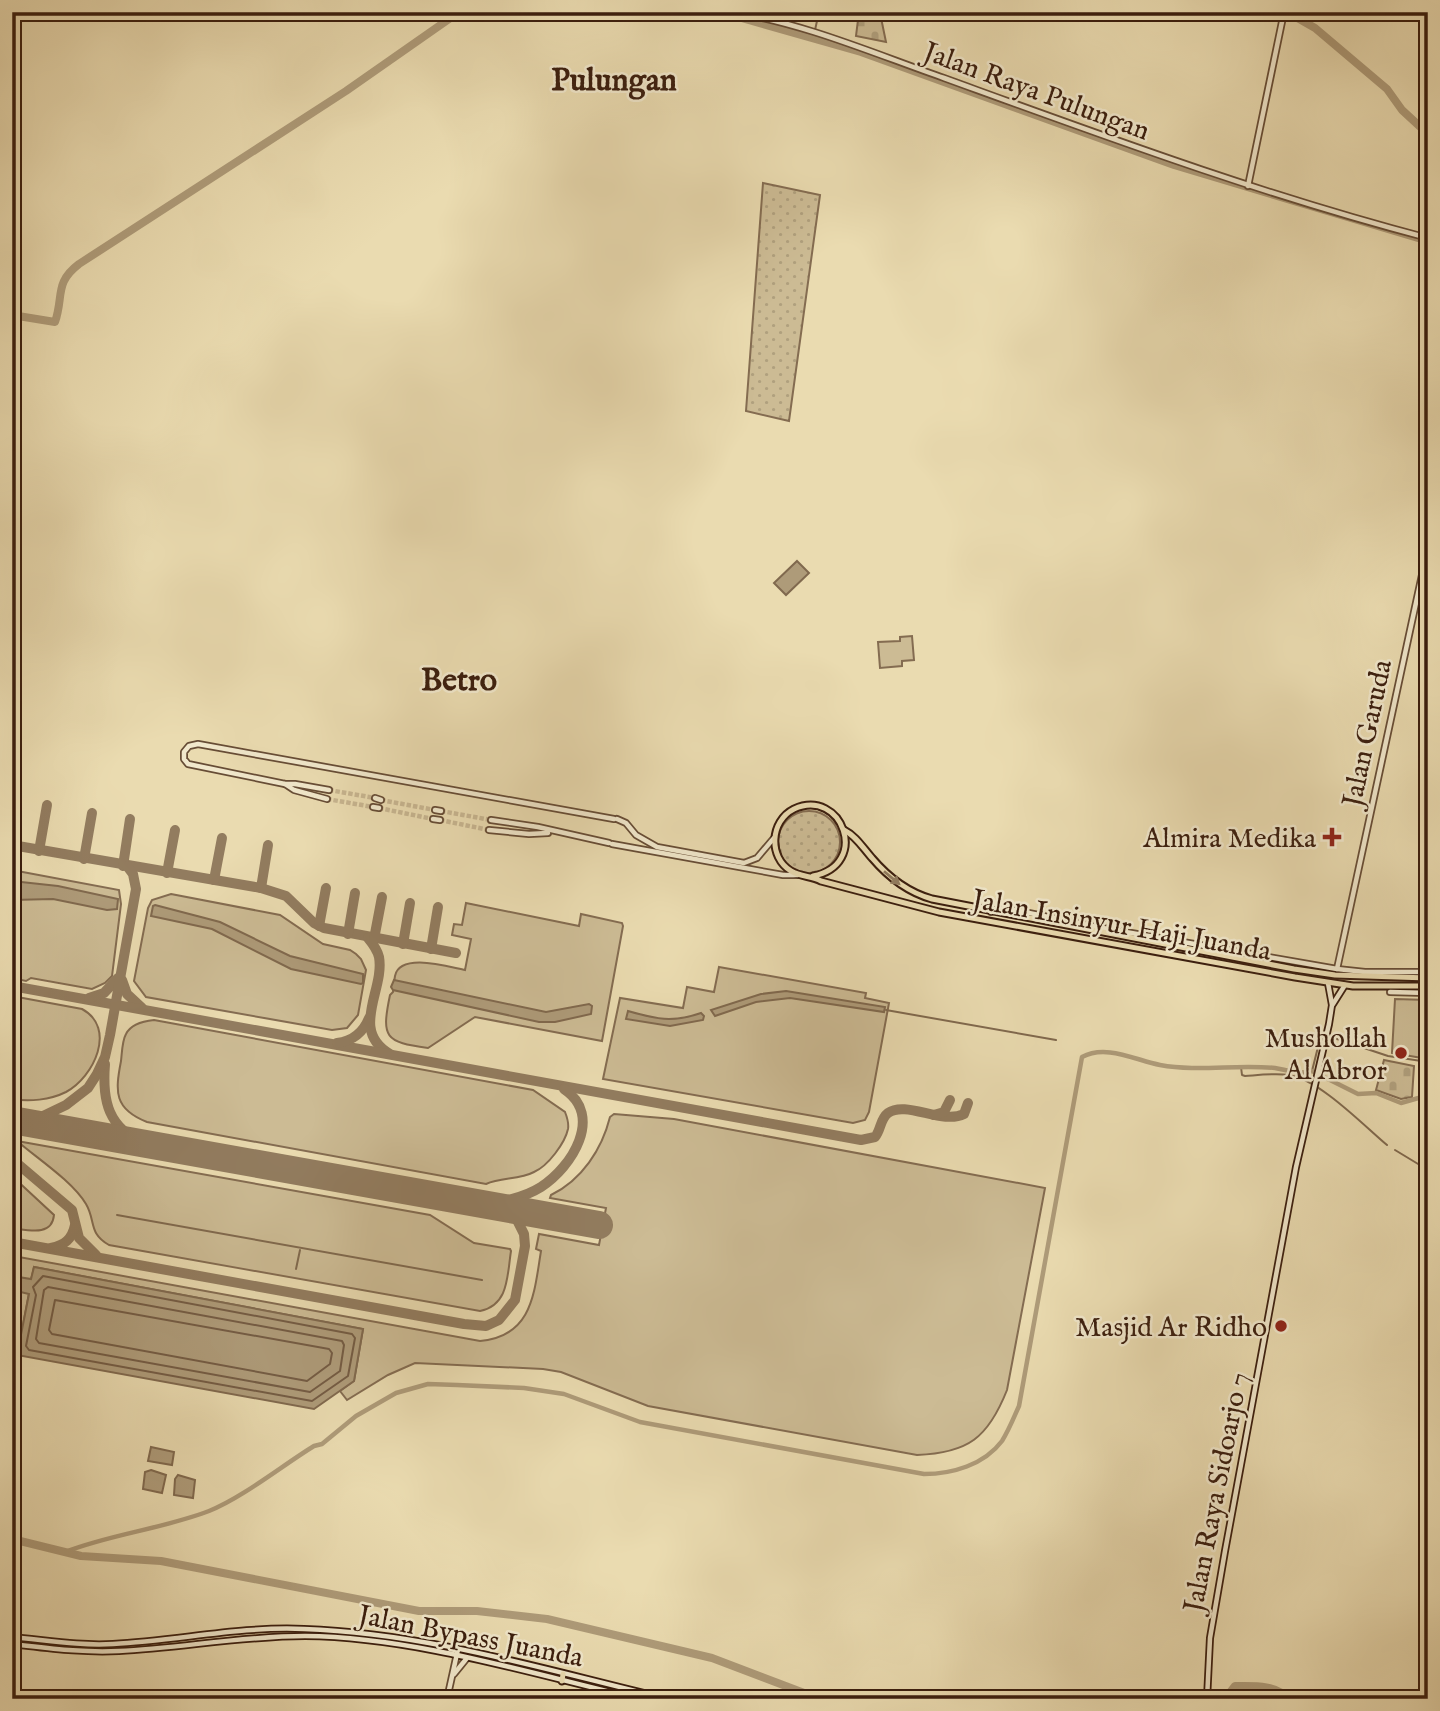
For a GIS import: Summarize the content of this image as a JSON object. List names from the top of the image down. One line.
{"streets":{"highway":["Jalan Insinyur Haji Juanda"],"street":["Jalan Raya Pulungan","Jalan Garuda","Jalan Raya Sidoarjo 7","Jalan Bypass Juanda"]},"crossings":[["Jalan Garuda","Jalan Insinyur Haji Juanda"],["Jalan Insinyur Haji Juanda","Jalan Raya Sidoarjo 7"]],"districts":["Pulungan","Betro"],"places":{"health":["Almira Medika"],"other":["Mushollah Al Abror","Masjid Ar Ridho"]}}
